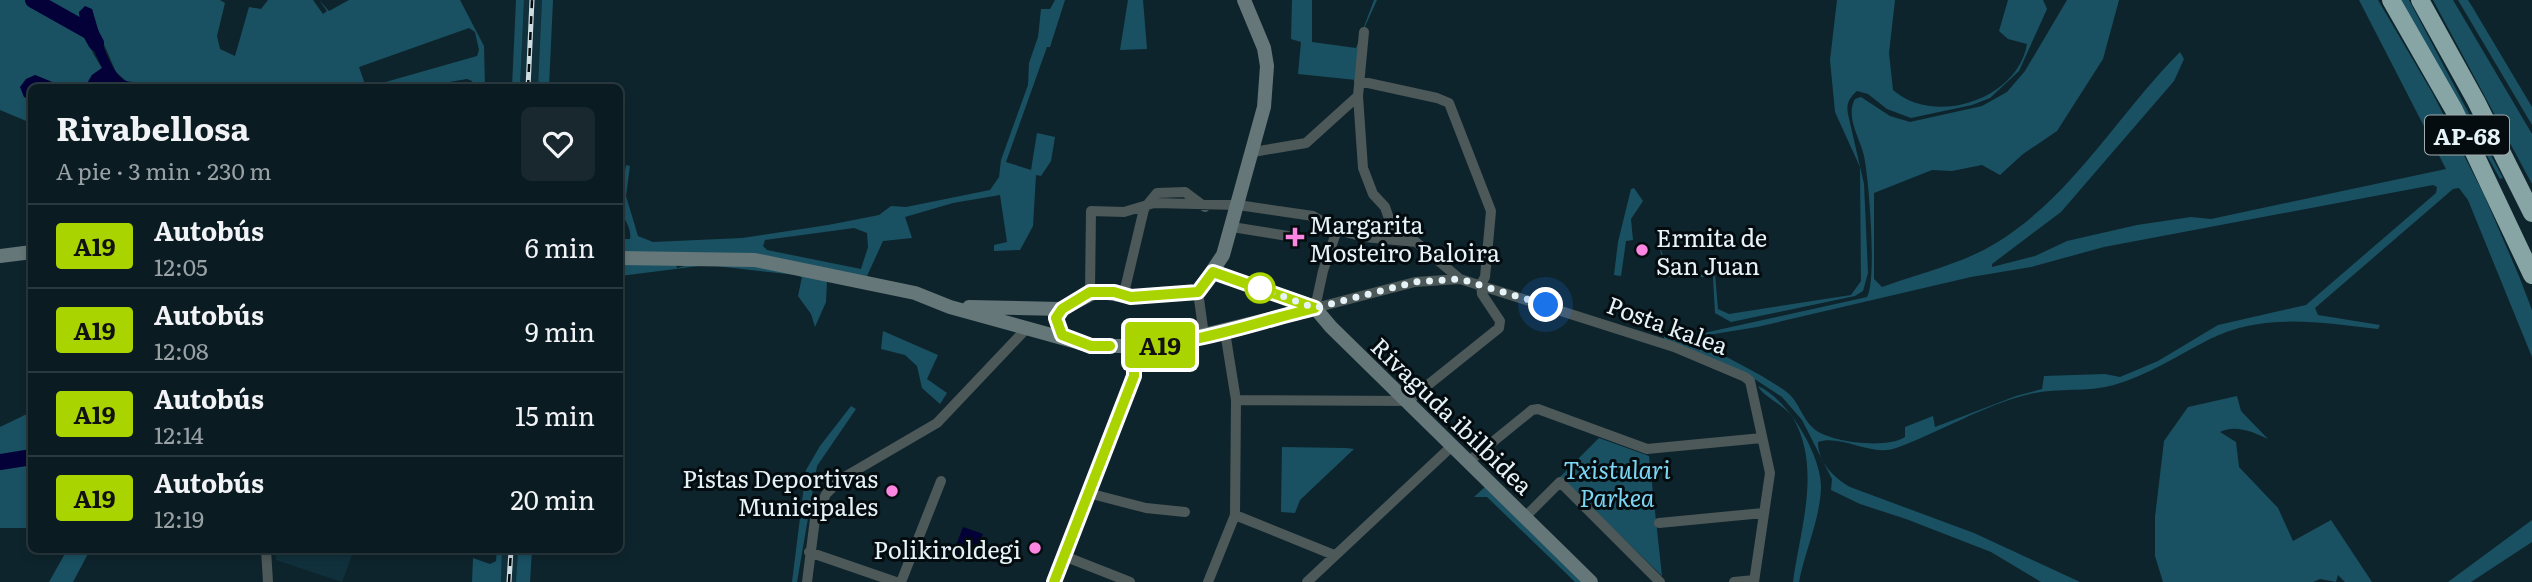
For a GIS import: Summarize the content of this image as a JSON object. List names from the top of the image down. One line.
{"streets":{"highway":["AP-68"],"street":["Posta kalea","Rivaguda ibilbidea"]},"crossings":[["Posta kalea","Rivaguda ibilbidea"]],"parks":["Txistulari Parkea"],"places":{"health":["Margarita Mosteiro Baloira"],"other":["Ermita de San Juan","Pistas Deportivas Municipales","Polikiroldegi"]},"lines":["bus line A19"],"page":{"on_map":"A19","heading":["Rivabellosa","A pie · 3 min · 230 m"],"list":[{"mark":"A19","name":"Autobús","note":"12:05","value":"6 min"},{"mark":"A19","name":"Autobús","note":"12:08","value":"9 min"},{"mark":"A19","name":"Autobús","note":"12:14","value":"15 min"},{"mark":"A19","name":"Autobús","note":"12:19","value":"20 min"}]}}
